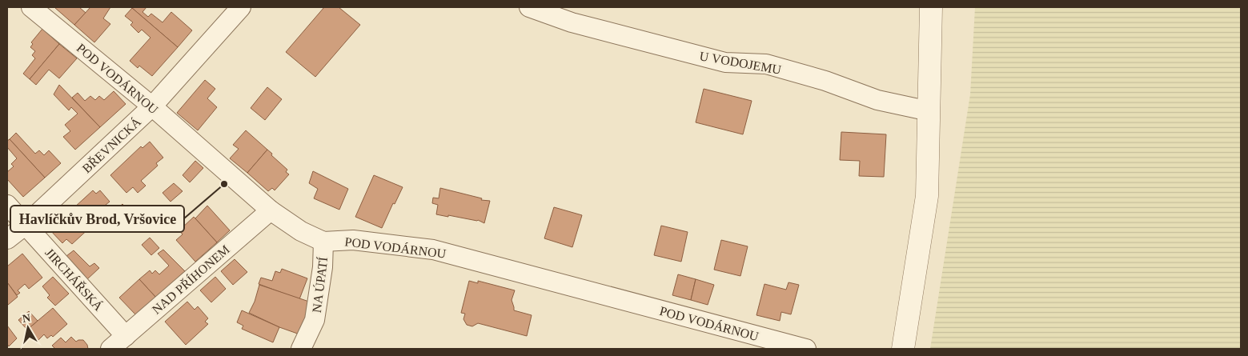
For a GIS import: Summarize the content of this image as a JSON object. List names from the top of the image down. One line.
{"streets":{"street":["U VODOJEMU","POD VODÁRNOU","BŘEVNICKÁ","JIRCHÁŘSKÁ","NAD PŘÍHONEM","NA ÚPATÍ"]},"crossings":[["POD VODÁRNOU","BŘEVNICKÁ"],["POD VODÁRNOU","NAD PŘÍHONEM"],["POD VODÁRNOU","NA ÚPATÍ"],["BŘEVNICKÁ","JIRCHÁŘSKÁ"],["JIRCHÁŘSKÁ","NAD PŘÍHONEM"]],"places":["Havlíčkův Brod, Vršovice"],"north":"top"}
